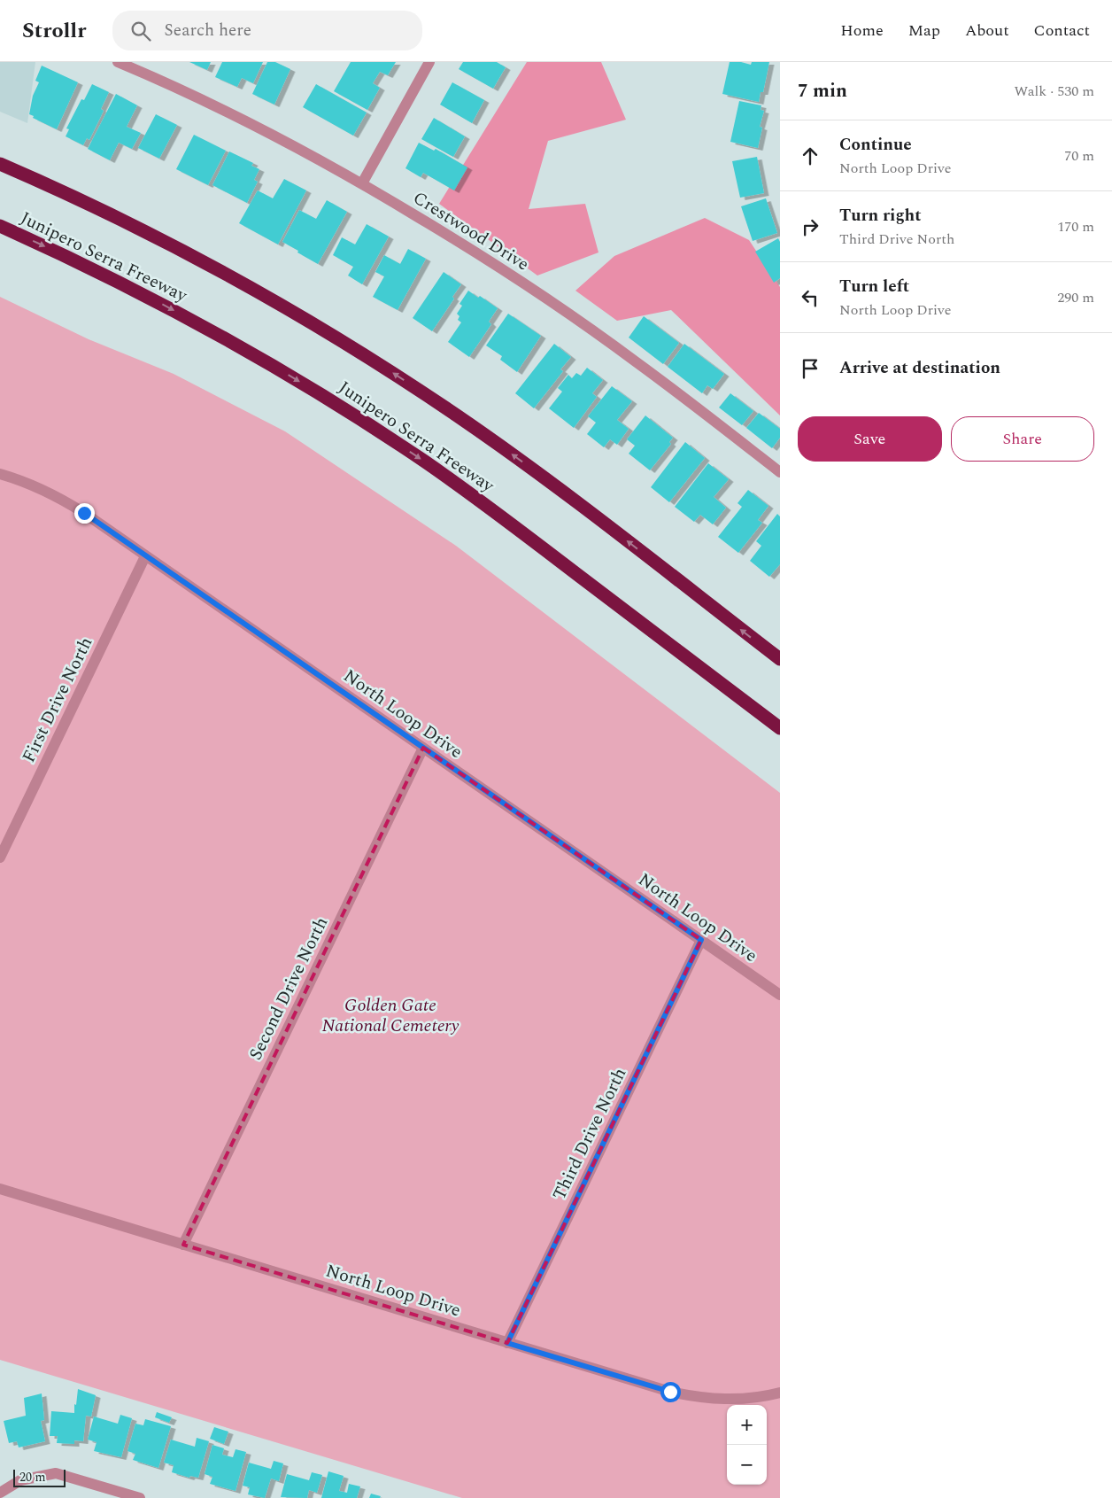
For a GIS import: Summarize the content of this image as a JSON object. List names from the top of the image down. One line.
{"streets":{"highway":["Junipero Serra Freeway"],"street":["Crestwood Drive","First Drive North","North Loop Drive","Second Drive North","Third Drive North"]},"crossings":[["First Drive North","North Loop Drive"],["North Loop Drive","Second Drive North"],["North Loop Drive","Third Drive North"]],"parks":["Golden Gate National Cemetery"],"scale_bar":"20 m","page":{"header":"Strollr","search":"Search here","nav":["Home","Map","About","Contact"],"heading":["7 min","Walk · 530 m"],"list":[["Continue","North Loop Drive","70 m"],["Turn right","Third Drive North","170 m"],["Turn left","North Loop Drive","290 m"],"Arrive at destination"],"buttons":["Save","Share"],"map_buttons":["+","−"],"scale":"20 m"}}
